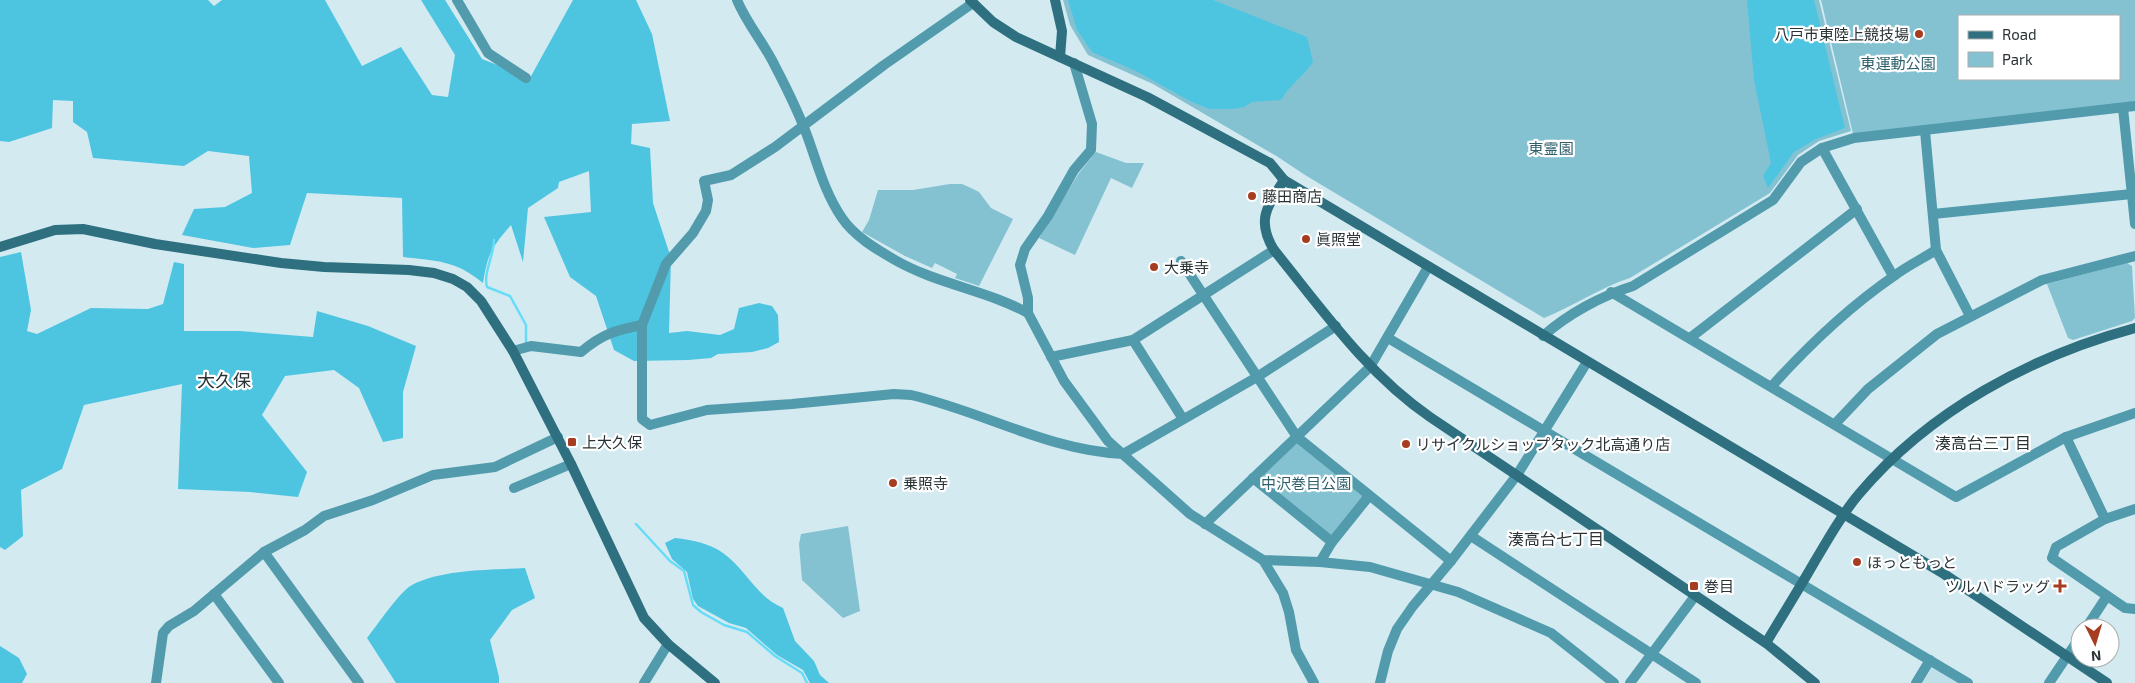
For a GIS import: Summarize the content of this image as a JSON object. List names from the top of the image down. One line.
{"districts":["大久保","湊高台三丁目","湊高台七丁目"],"parks":["東運動公園","東霊園","中沢巻目公園"],"places":{"other":["八戸市東陸上競技場","藤田商店","眞照堂","大乗寺","リサイクルショップタック北高通り店","乗照寺","ほっともっと"],"transit":["上大久保","巻目"],"health":["ツルハドラッグ"]},"legend":["Road","Park"],"north":"bottom"}
